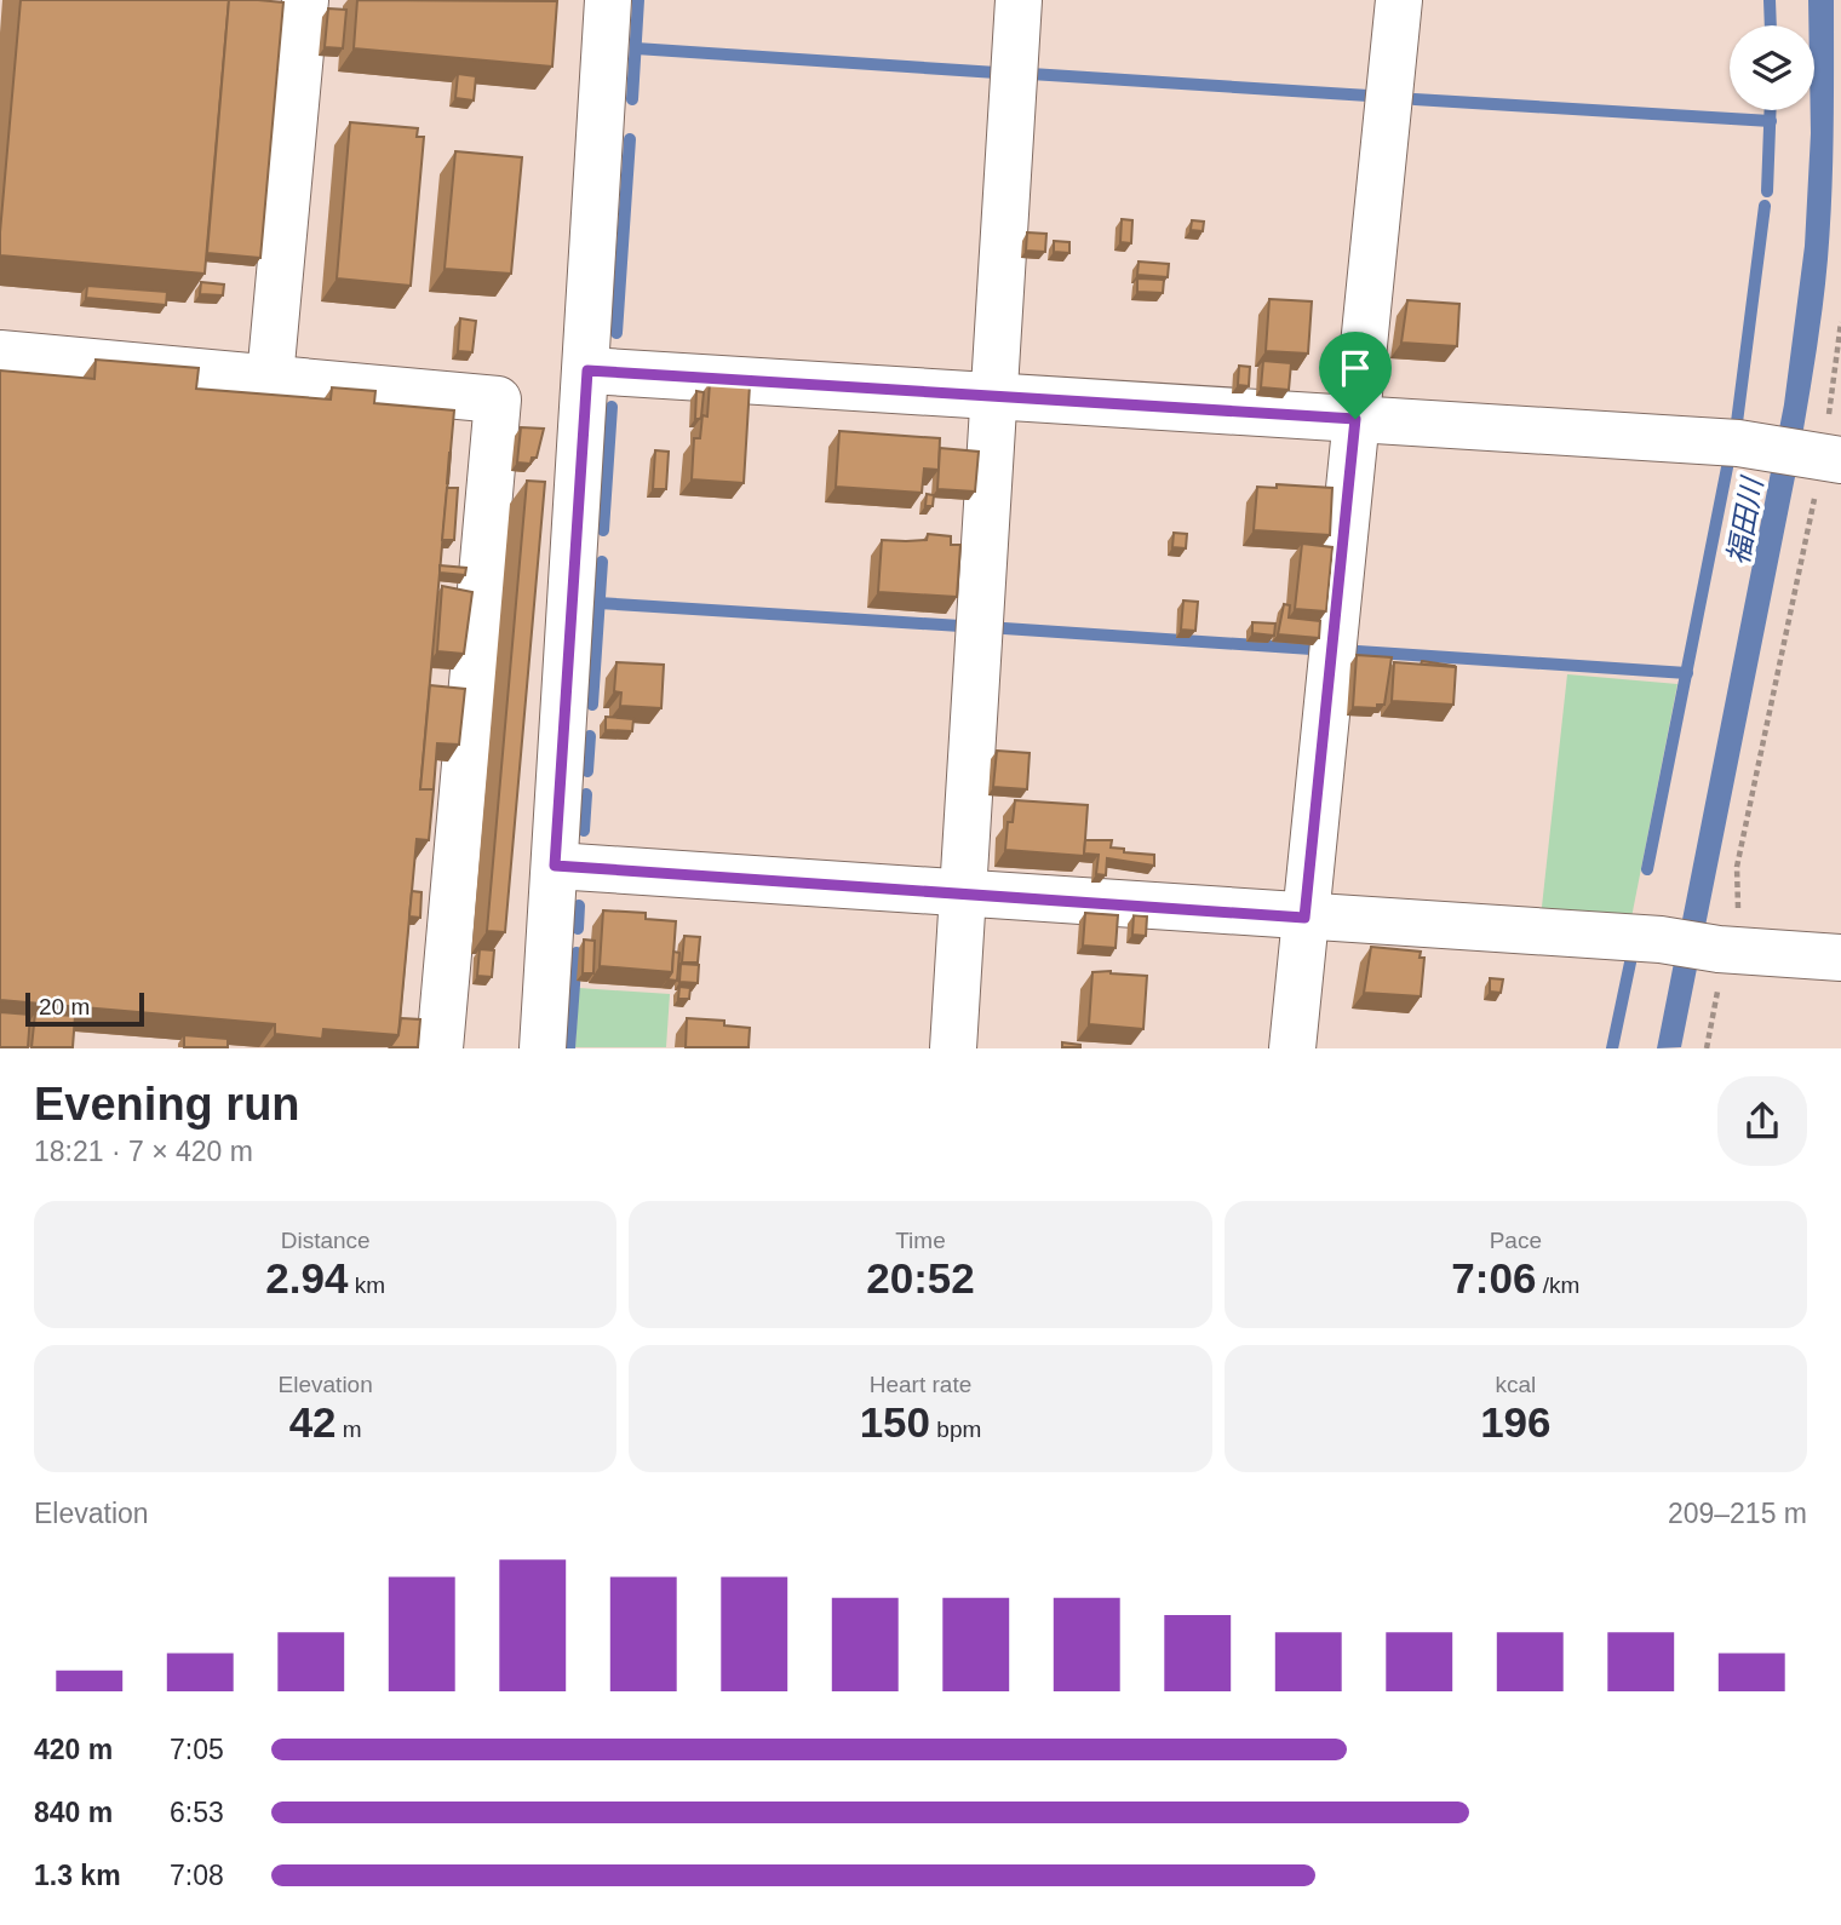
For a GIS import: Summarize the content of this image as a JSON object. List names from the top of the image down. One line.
{"water":["福田川"],"scale_bar":"20 m","page":{"scale":"20 m","heading":["Evening run","18:21 · 7 × 420 m"],"stats":[["Distance","2.94 km"],["Time","20:52"],["Pace","7:06 /km"],["Elevation","42 m"],["Heart rate","150 bpm"],["kcal","196"]],"chart":["Elevation","209–215 m"],"list":[{"name":"420 m","note":"7:05"},{"name":"840 m","note":"6:53"},{"name":"1.3 km","note":"7:08"}]}}
